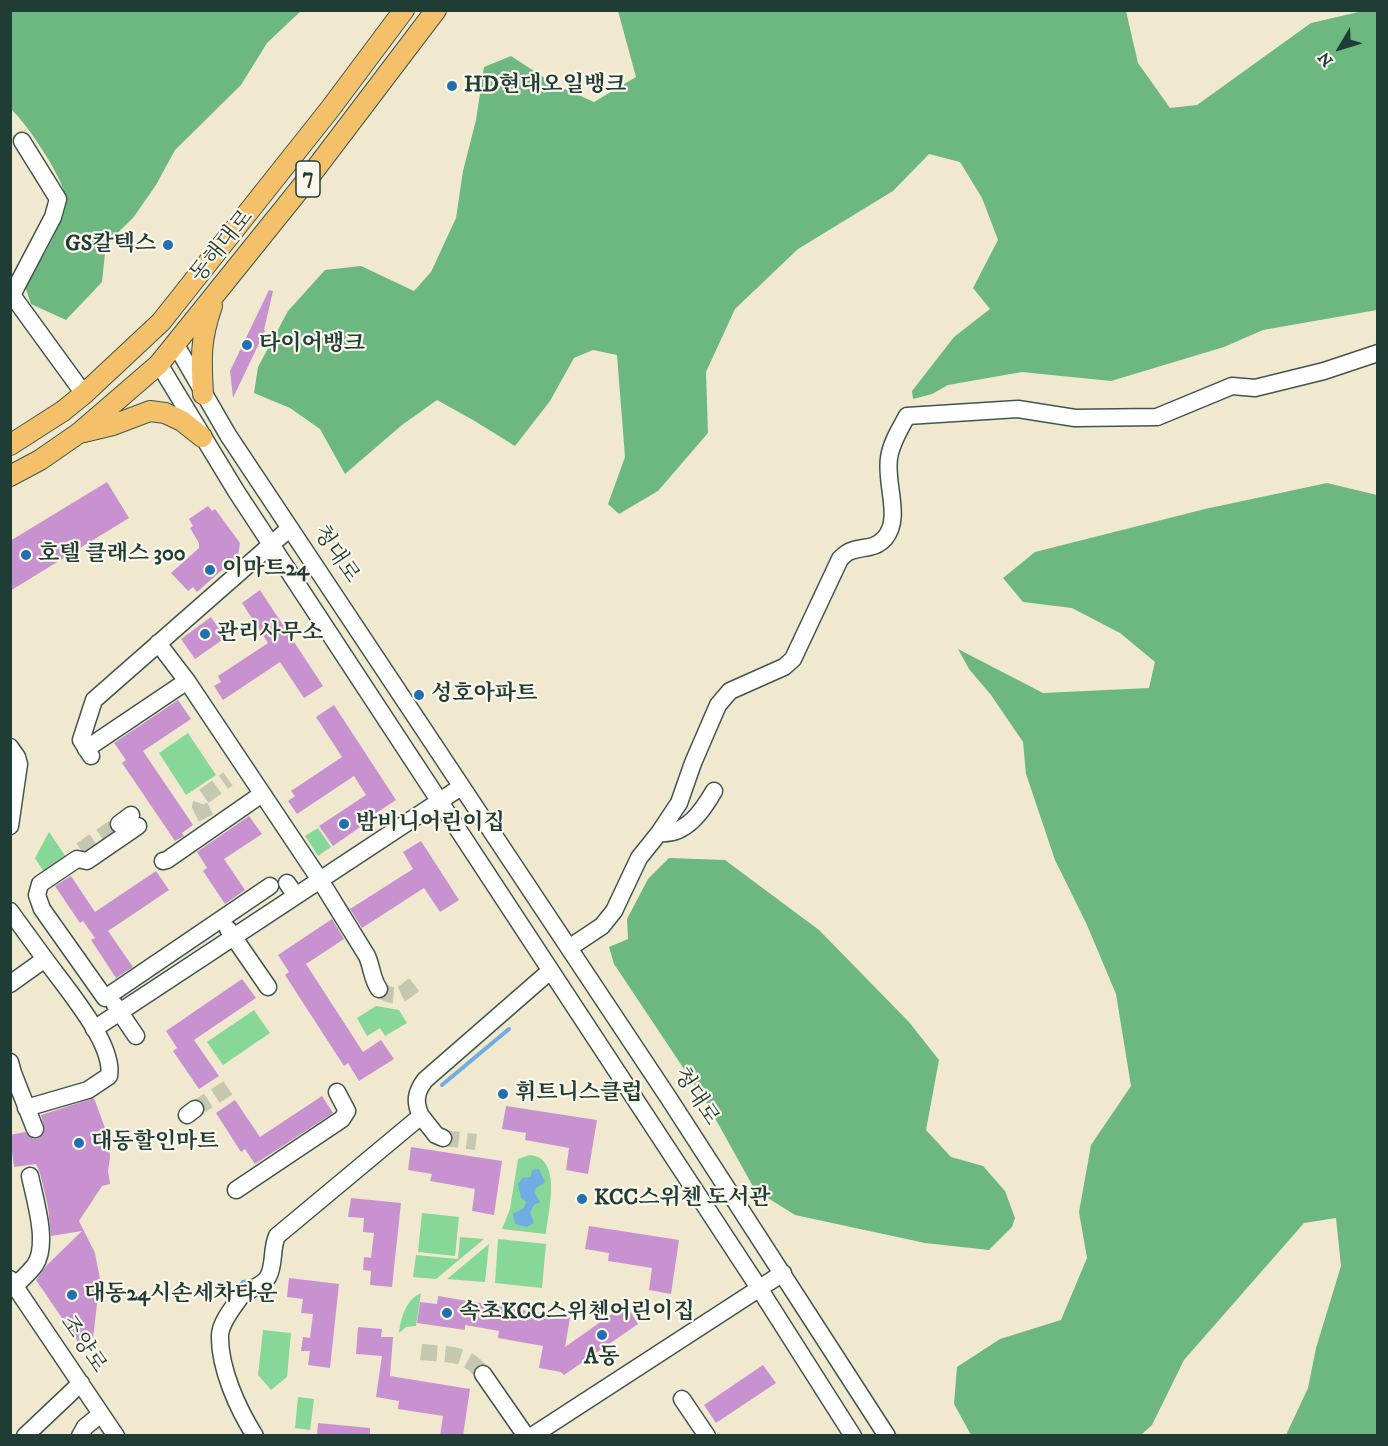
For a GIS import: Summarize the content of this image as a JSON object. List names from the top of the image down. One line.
{"streets":{"main road":["7","동해대로"],"street":["청대로","조양로"]},"crossings":[["동해대로","청대로"]],"places":["HD현대오일뱅크","GS칼텍스","타이어뱅크","호텔 클래스 300","이마트24","관리사무소","성호아파트","밤비니어린이집","휘트니스클럽","대동할인마트","KCC스위첸 도서관","대동24시손세차타운","속초KCC스위첸어린이집","A동"],"north":"bottom left"}
